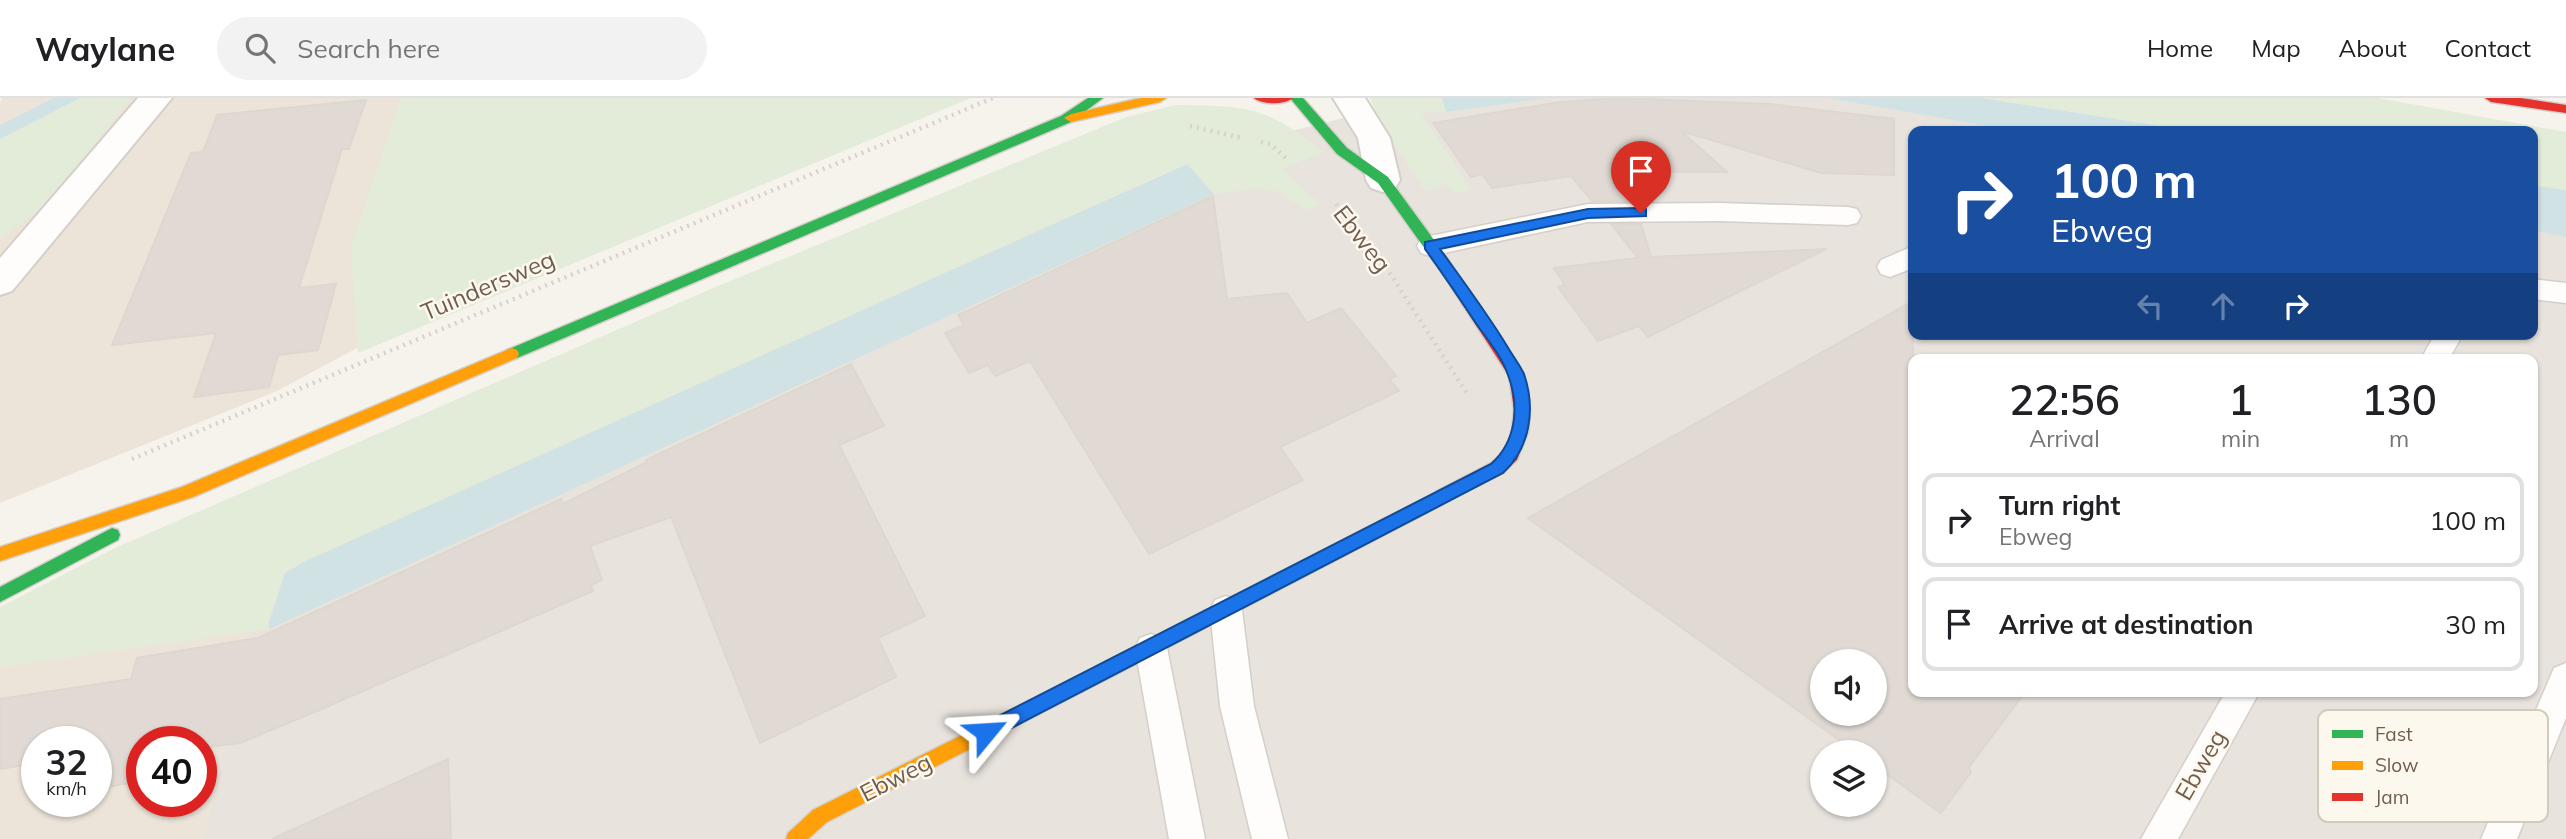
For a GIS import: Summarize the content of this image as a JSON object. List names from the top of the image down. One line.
{"streets":{"main road":["Ebweg"],"path":["Tuindersweg"]},"legend":["Fast","Slow","Jam"],"page":{"header":"Waylane","search":"Search here","nav":["Home","Map","About","Contact"],"turn":["100 m","Ebweg"],"eta":["22:56","Arrival","1","min","130","m"],"list":[{"name":"Turn right","note":"Ebweg","value":"100 m"},{"name":"Arrive at destination","value":"30 m"}],"speed":"32 km/h","limit":"40"}}
